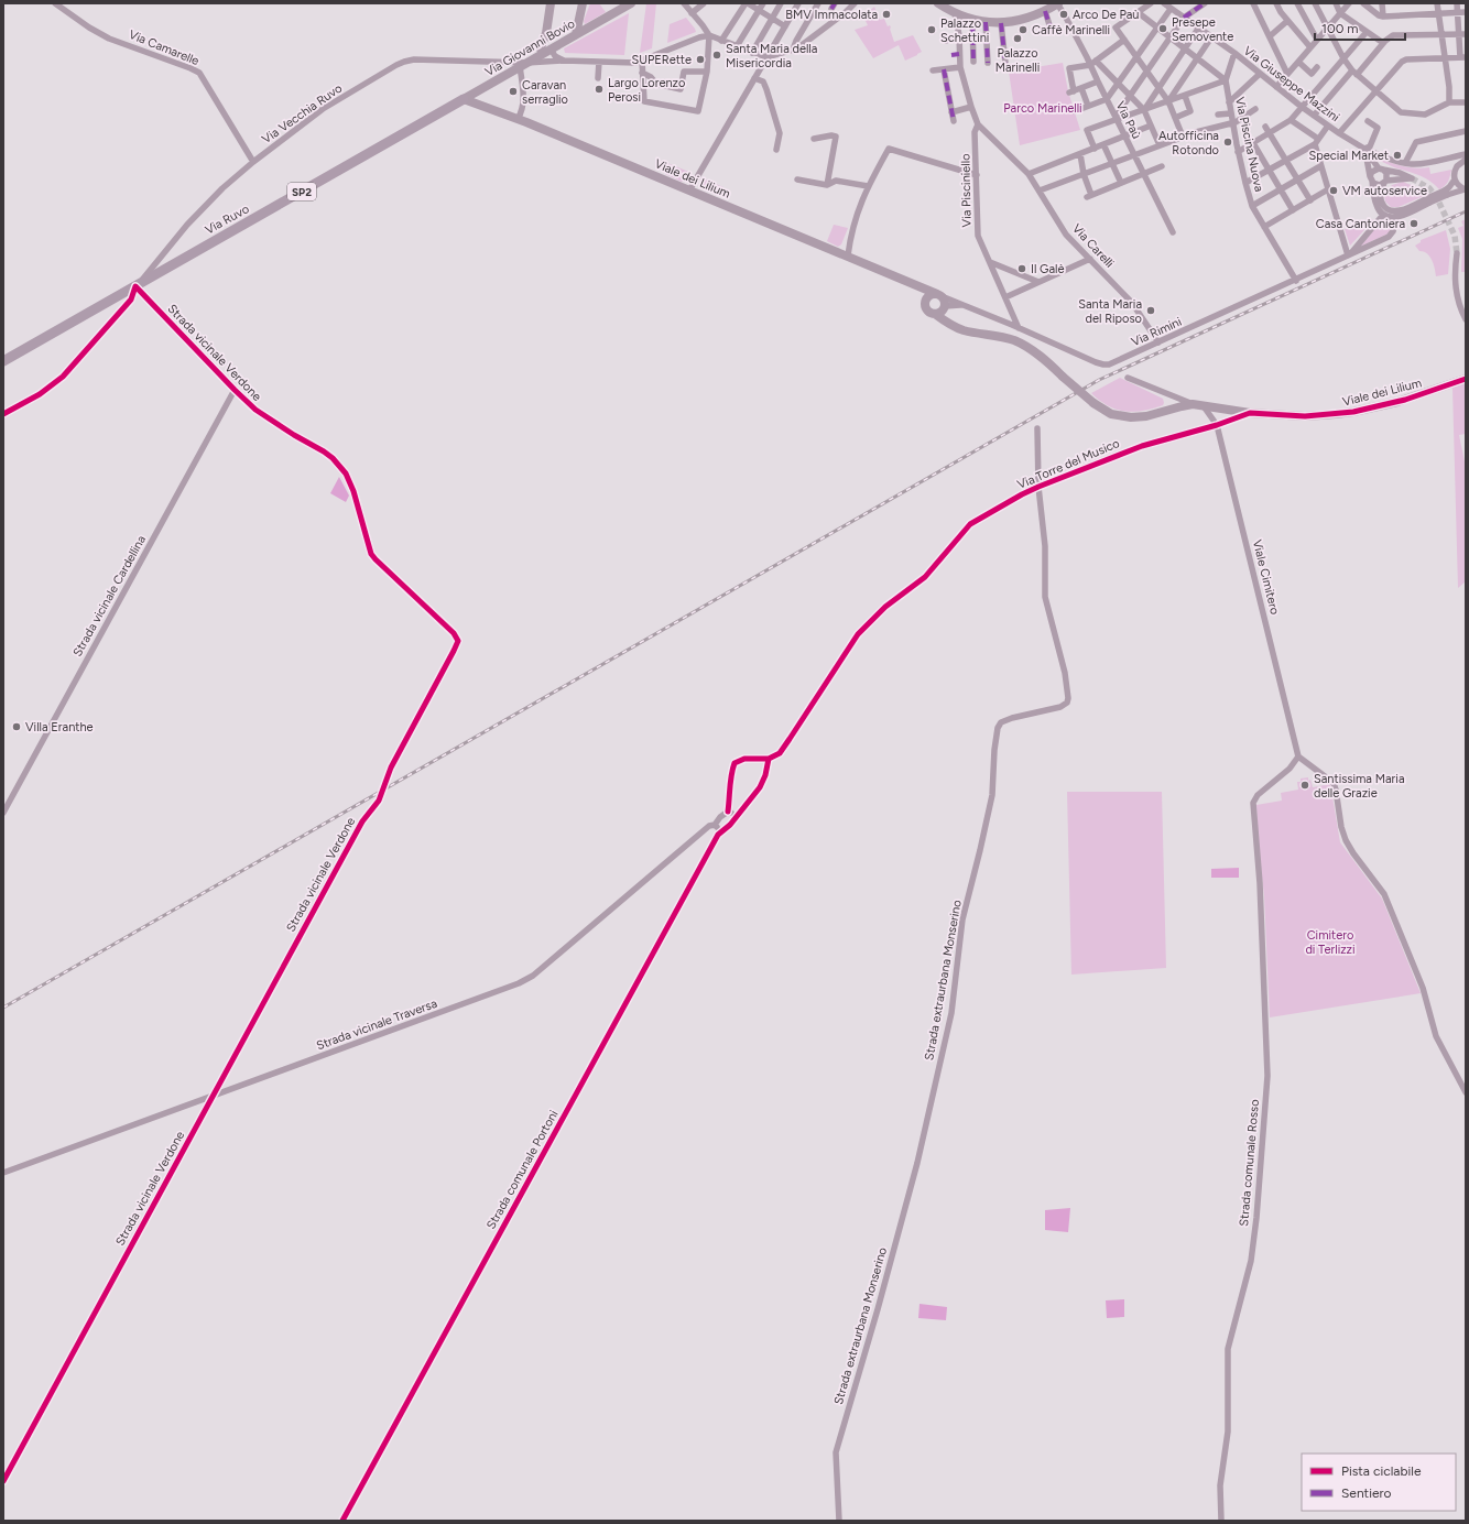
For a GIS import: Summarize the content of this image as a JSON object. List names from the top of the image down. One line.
{"streets":{"main road":["Via Giovanni Bovio","Viale dei Lilium","SP2","Via Ruvo"],"street":["Via Camarelle","Via Giuseppe Mazzini","Via Vecchia Ruvo","Via Paù","Via Piscina Nuova","Via Pisciniello","Via Carelli","Via Rimini","Strada vicinale Verdone","Via Torre del Musico","Viale Cimitero","Strada vicinale Cardellina","Strada extraurbana Monserino","Strada vicinale Traversa","Strada comunale Rosso","Strada comunale Portoni"]},"crossings":[["Via Camarelle","Via Vecchia Ruvo"],["Via Giovanni Bovio","Via Vecchia Ruvo"],["Via Giovanni Bovio","Viale dei Lilium"],["Via Giovanni Bovio","Via Ruvo"],["Via Vecchia Ruvo","Via Ruvo"],["Via Vecchia Ruvo","Strada vicinale Verdone"],["Via Piscina Nuova","Via Rimini"],["Viale dei Lilium","Via Ruvo"],["Viale dei Lilium","Via Rimini"],["Viale dei Lilium","Via Torre del Musico"],["Viale dei Lilium","Viale Cimitero"],["Via Pisciniello","Via Carelli"],["Via Pisciniello","Via Rimini"],["Via Ruvo","Strada vicinale Verdone"],["Via Carelli","Via Rimini"],["Strada vicinale Verdone","Strada vicinale Cardellina"],["Strada vicinale Verdone","Strada vicinale Traversa"],["Via Torre del Musico","Viale Cimitero"],["Via Torre del Musico","Strada extraurbana Monserino"],["Via Torre del Musico","Strada comunale Portoni"],["Viale Cimitero","Strada comunale Rosso"]],"parks":["Parco Marinelli","Cimitero di Terlizzi"],"places":["BMV Immacolata","Arco De Paù","Presepe Semovente","Palazzo Schettini","Caffè Marinelli","Palazzo Marinelli","Santa Maria della Misericordia","SUPERette","Largo Lorenzo Perosi","Caravan serraglio","Autofficina Rotondo","Special Market","VM autoservice","Casa Cantoniera","Il Galè","Santa Maria del Riposo","Villa Eranthe","Santissima Maria delle Grazie"],"legend":["Pista ciclabile","Sentiero"],"scale_bar":"100 m"}
